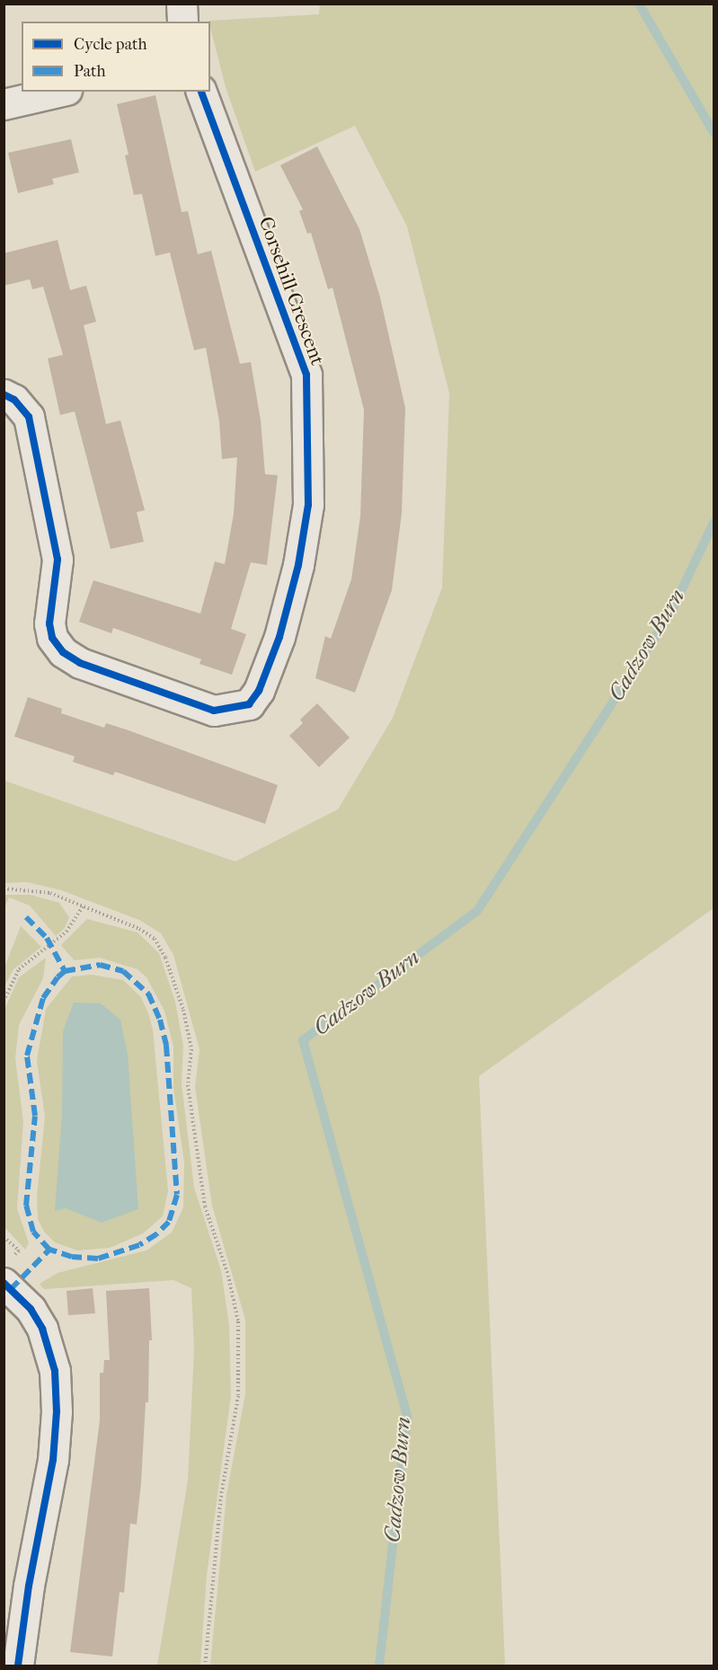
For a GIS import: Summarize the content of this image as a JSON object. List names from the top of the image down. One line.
{"streets":{"street":["Corsehill Crescent"]},"water":["Cadzow Burn"],"legend":["Cycle path","Path"]}
